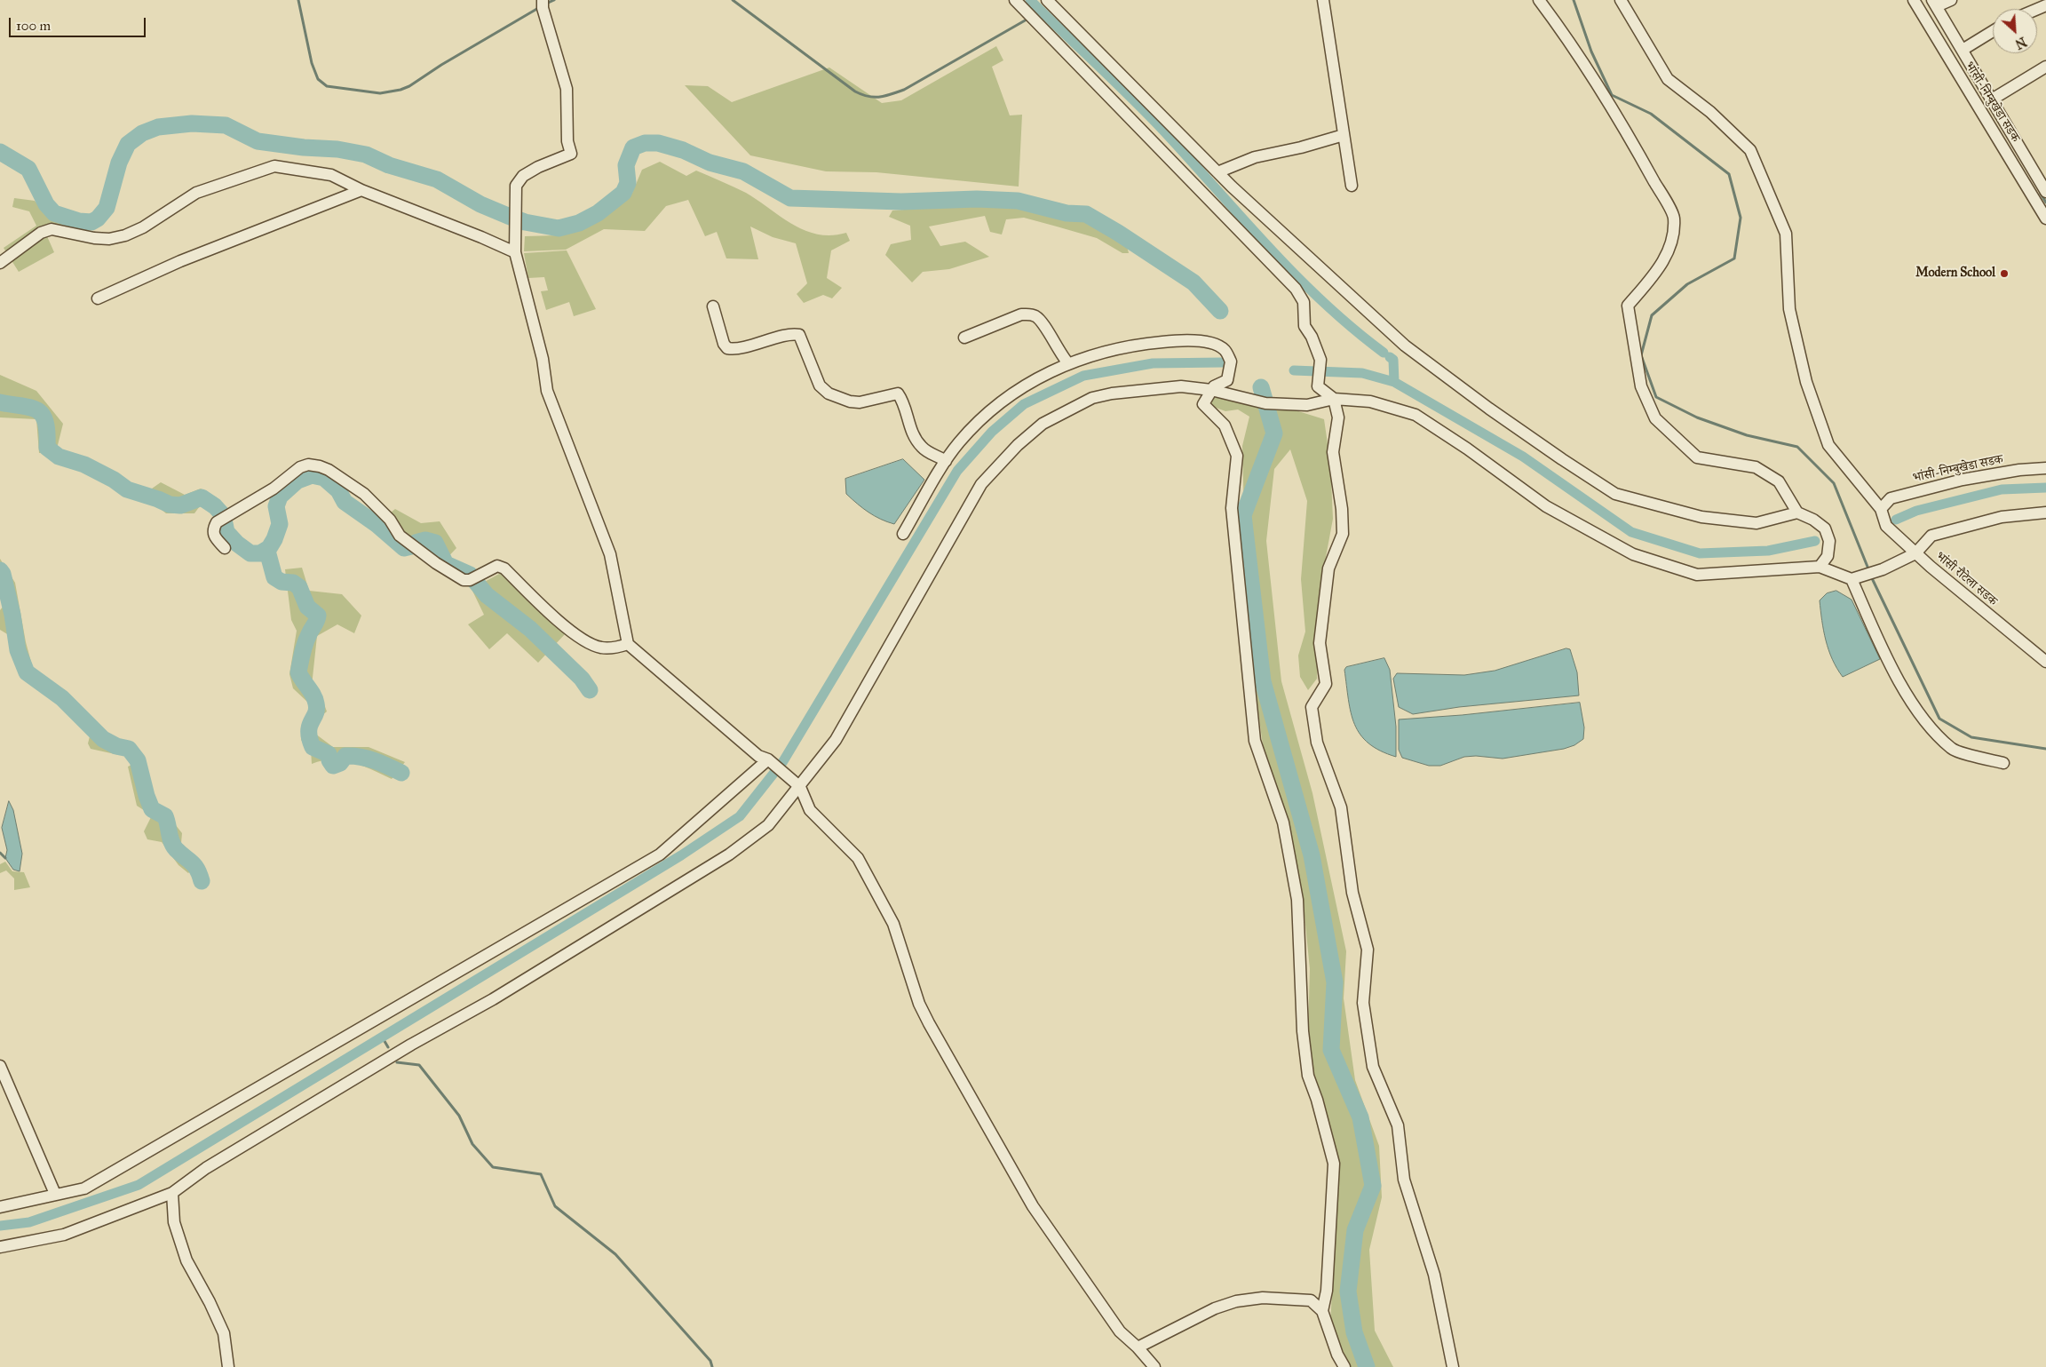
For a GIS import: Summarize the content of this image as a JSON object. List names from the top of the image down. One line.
{"streets":{"street":["भांसी-निम्बुखेडा सडक","भांसी रौटेला सडक"]},"crossings":[["भांसी-निम्बुखेडा सडक","भांसी रौटेला सडक"]],"places":["Modern School"],"scale_bar":"100 m","north":"bottom right"}
